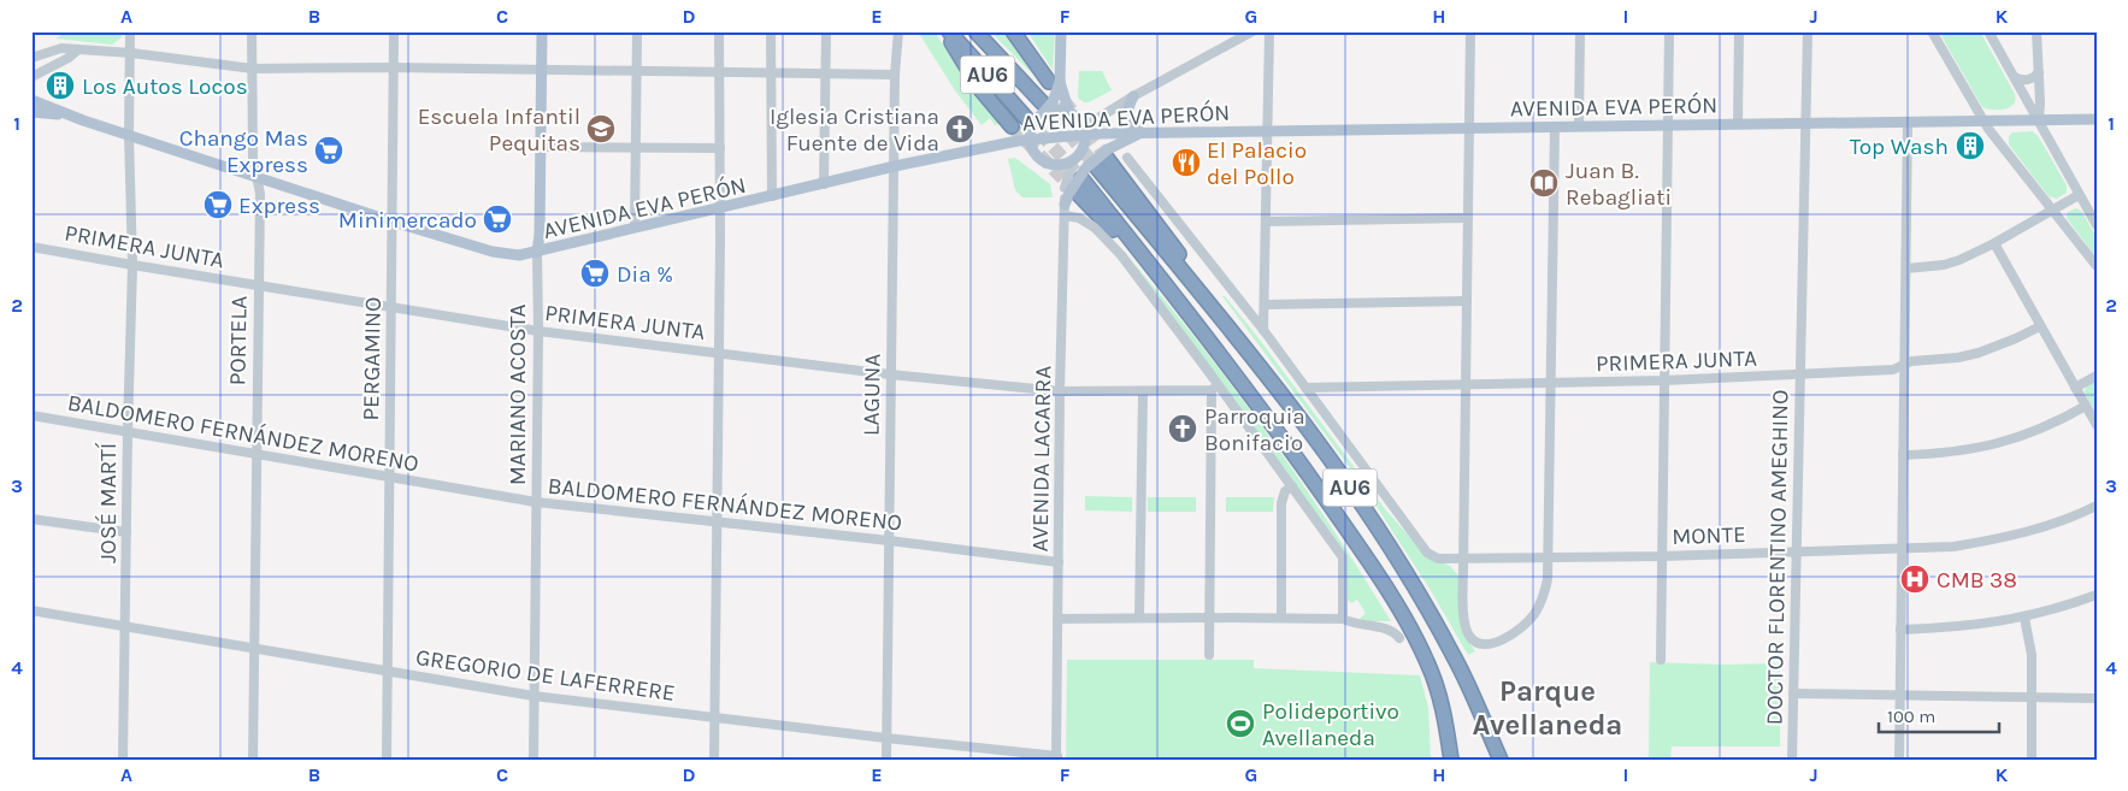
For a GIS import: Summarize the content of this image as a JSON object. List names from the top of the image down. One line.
{"streets":{"highway":["AU6"],"main road":["AVENIDA EVA PERÓN","MARIANO ACOSTA"],"street":["PRIMERA JUNTA","PORTELA","PERGAMINO","LAGUNA","BALDOMERO FERNÁNDEZ MORENO","AVENIDA LACARRA","JOSÉ MARTÍ","MONTE","DOCTOR FLORENTINO AMEGHINO","GREGORIO DE LAFERRERE"]},"crossings":[["AVENIDA EVA PERÓN","PORTELA"],["AVENIDA EVA PERÓN","PERGAMINO"],["AVENIDA EVA PERÓN","MARIANO ACOSTA"],["AVENIDA EVA PERÓN","LAGUNA"],["AVENIDA EVA PERÓN","JOSÉ MARTÍ"],["AVENIDA EVA PERÓN","DOCTOR FLORENTINO AMEGHINO"],["PRIMERA JUNTA","PORTELA"],["PRIMERA JUNTA","PERGAMINO"],["PRIMERA JUNTA","MARIANO ACOSTA"],["PRIMERA JUNTA","LAGUNA"],["PRIMERA JUNTA","AVENIDA LACARRA"],["PRIMERA JUNTA","JOSÉ MARTÍ"],["PRIMERA JUNTA","MONTE"],["PRIMERA JUNTA","DOCTOR FLORENTINO AMEGHINO"],["PORTELA","BALDOMERO FERNÁNDEZ MORENO"],["PORTELA","GREGORIO DE LAFERRERE"],["PERGAMINO","BALDOMERO FERNÁNDEZ MORENO"],["PERGAMINO","GREGORIO DE LAFERRERE"],["MARIANO ACOSTA","BALDOMERO FERNÁNDEZ MORENO"],["MARIANO ACOSTA","GREGORIO DE LAFERRERE"],["LAGUNA","BALDOMERO FERNÁNDEZ MORENO"],["LAGUNA","GREGORIO DE LAFERRERE"],["BALDOMERO FERNÁNDEZ MORENO","AVENIDA LACARRA"],["BALDOMERO FERNÁNDEZ MORENO","JOSÉ MARTÍ"],["AVENIDA LACARRA","GREGORIO DE LAFERRERE"],["JOSÉ MARTÍ","GREGORIO DE LAFERRERE"],["MONTE","DOCTOR FLORENTINO AMEGHINO"]],"districts":["Parque Avellaneda"],"places":{"building":["Los Autos Locos","Top Wash"],"school or university":["Escuela Infantil Pequitas"],"church":["Iglesia Cristiana Fuente de Vida","Parroquia Bonifacio"],"supermarket":["Chango Mas Express","Express","Minimercado","Dia %"],"restaurant":["El Palacio del Pollo"],"library":["Juan B. Rebagliati"],"hospital":["CMB 38"],"sports":["Polideportivo Avellaneda"]},"scale_bar":"100 m","grid":{"columns":["A","B","C","D","E","F","G","H","I","J","K"],"rows":["1","2","3","4"]}}
